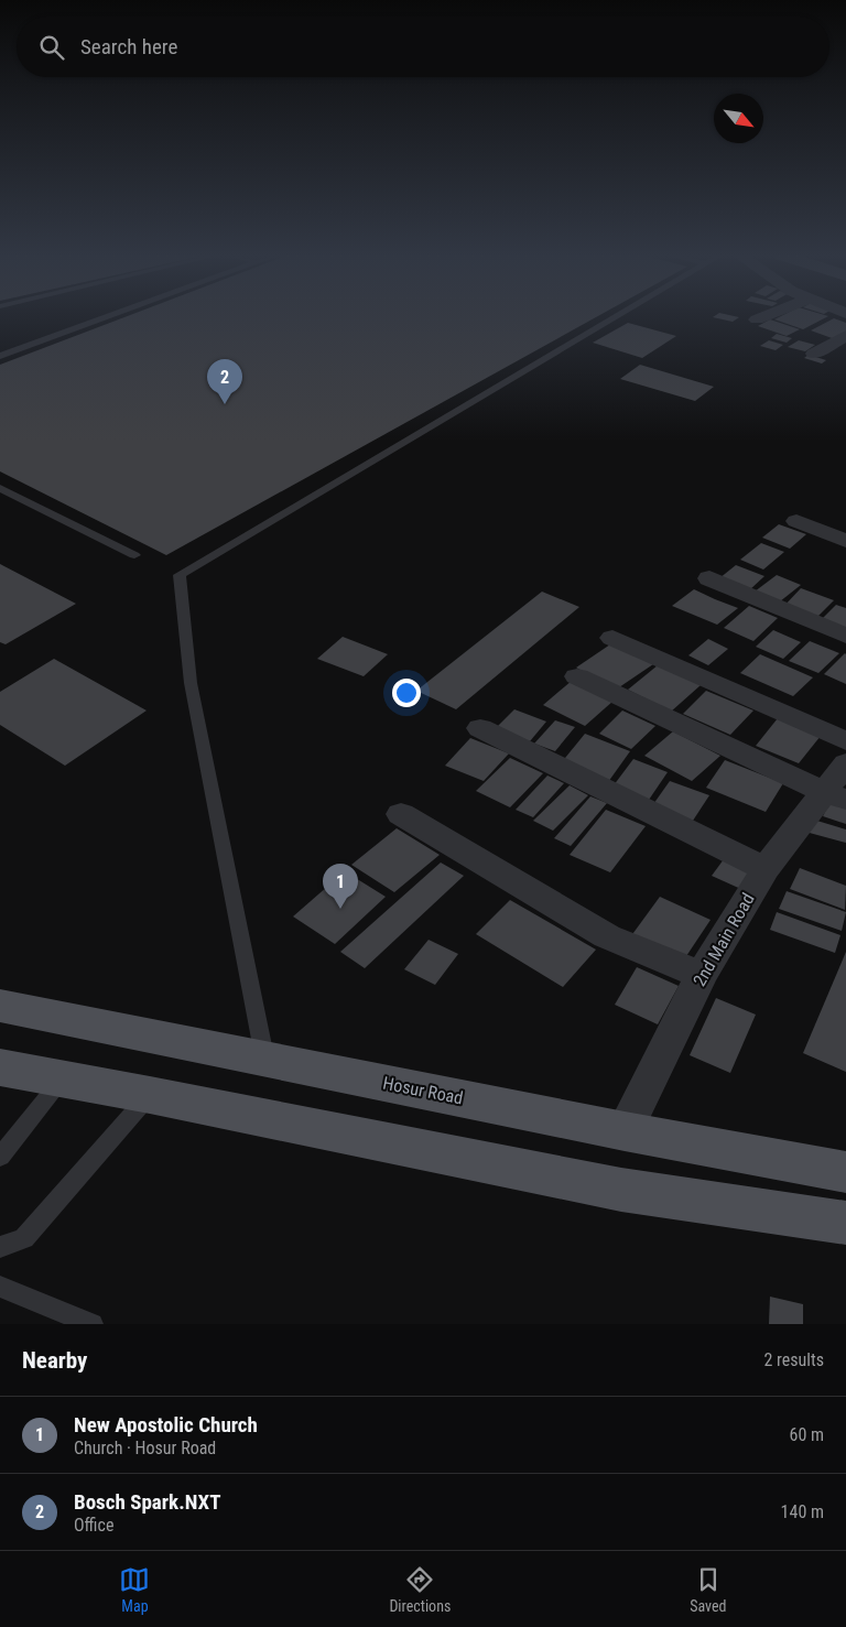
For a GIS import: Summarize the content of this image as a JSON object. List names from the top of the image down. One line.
{"streets":{"main road":["Hosur Road"],"street":["2nd Main Road"]},"crossings":[["2nd Main Road","Hosur Road"]],"north":"bottom right","page":{"search":"Search here","pins":["2","1"],"heading":["Nearby","2 results"],"list":[{"mark":"1","name":"New Apostolic Church","note":"Church · Hosur Road","value":"60 m"},{"mark":"2","name":"Bosch Spark.NXT","note":"Office","value":"140 m"}],"nav":["Map","Directions","Saved"]}}
